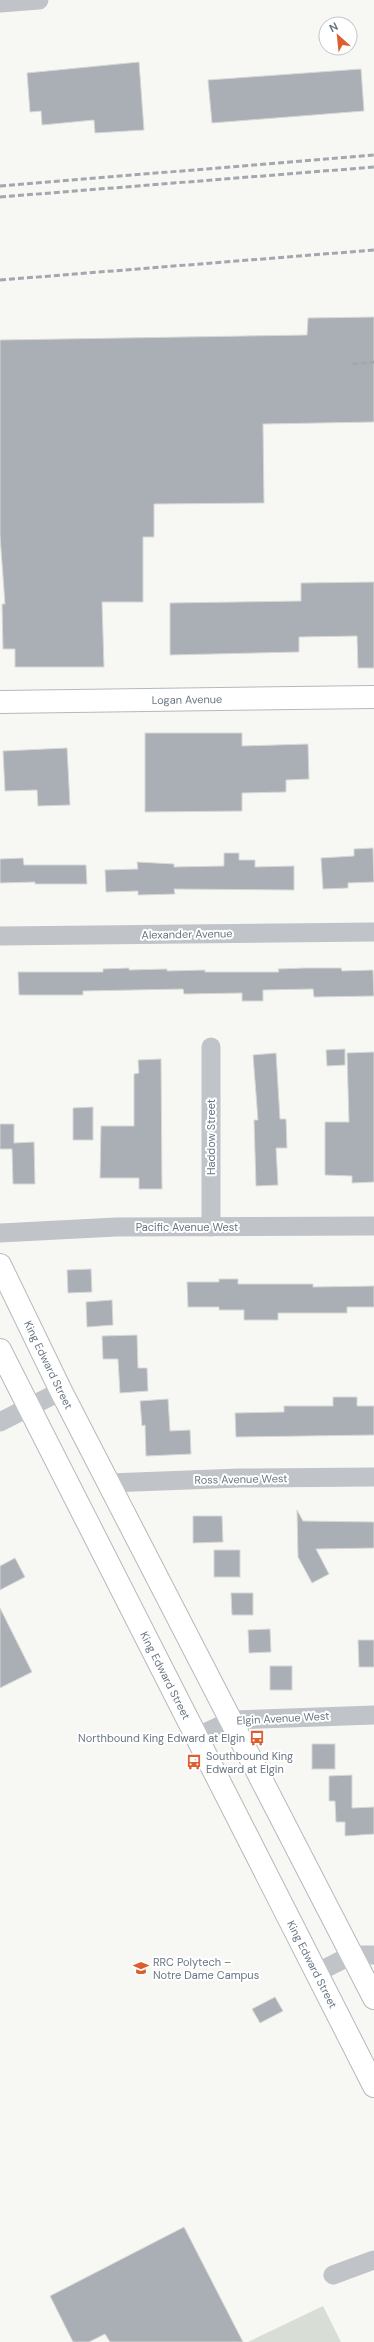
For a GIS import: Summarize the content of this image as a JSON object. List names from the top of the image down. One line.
{"streets":{"main road":["Logan Avenue","King Edward Street"],"street":["Alexander Avenue","Haddow Street","Pacific Avenue West","Ross Avenue West","Elgin Avenue West"]},"crossings":[["Haddow Street","Pacific Avenue West"],["King Edward Street","Ross Avenue West"],["King Edward Street","Elgin Avenue West"]],"places":{"bus stop":["Northbound King Edward at Elgin","Southbound King Edward at Elgin"],"school or university":["RRC Polytech – Notre Dame Campus"]},"north":"top left"}
